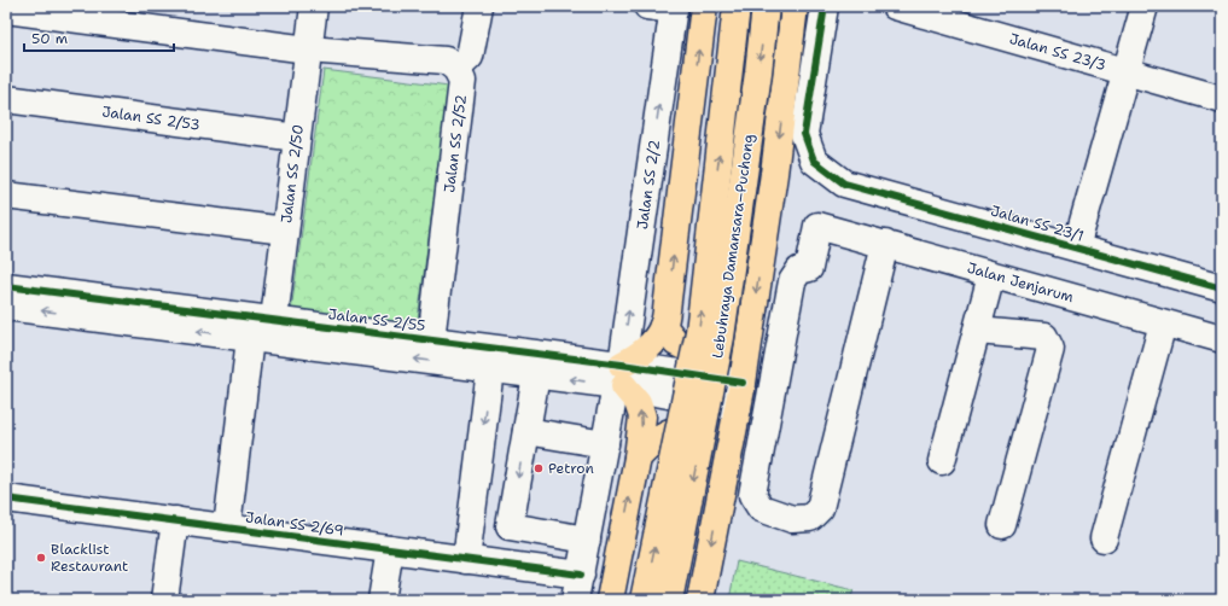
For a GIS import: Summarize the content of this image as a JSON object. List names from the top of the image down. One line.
{"streets":{"highway":["Lebuhraya Damansara–Puchong"],"street":["Jalan SS 23/3","Jalan SS 2/53","Jalan SS 2/52","Jalan SS 2/50","Jalan SS 2/2","Jalan SS 23/1","Jalan Jenjarum","Jalan SS 2/55","Jalan SS 2/69"]},"crossings":[["Jalan SS 2/53","Jalan SS 2/50"],["Jalan SS 2/52","Jalan SS 2/55"],["Jalan SS 2/50","Jalan SS 2/55"],["Jalan SS 2/50","Jalan SS 2/69"],["Jalan SS 2/2","Jalan SS 2/55"],["Jalan SS 2/2","Jalan SS 2/69"]],"one_way":["Jalan SS 2/2"],"places":["Petron","Blacklist Restaurant"],"scale_bar":"50 m"}
